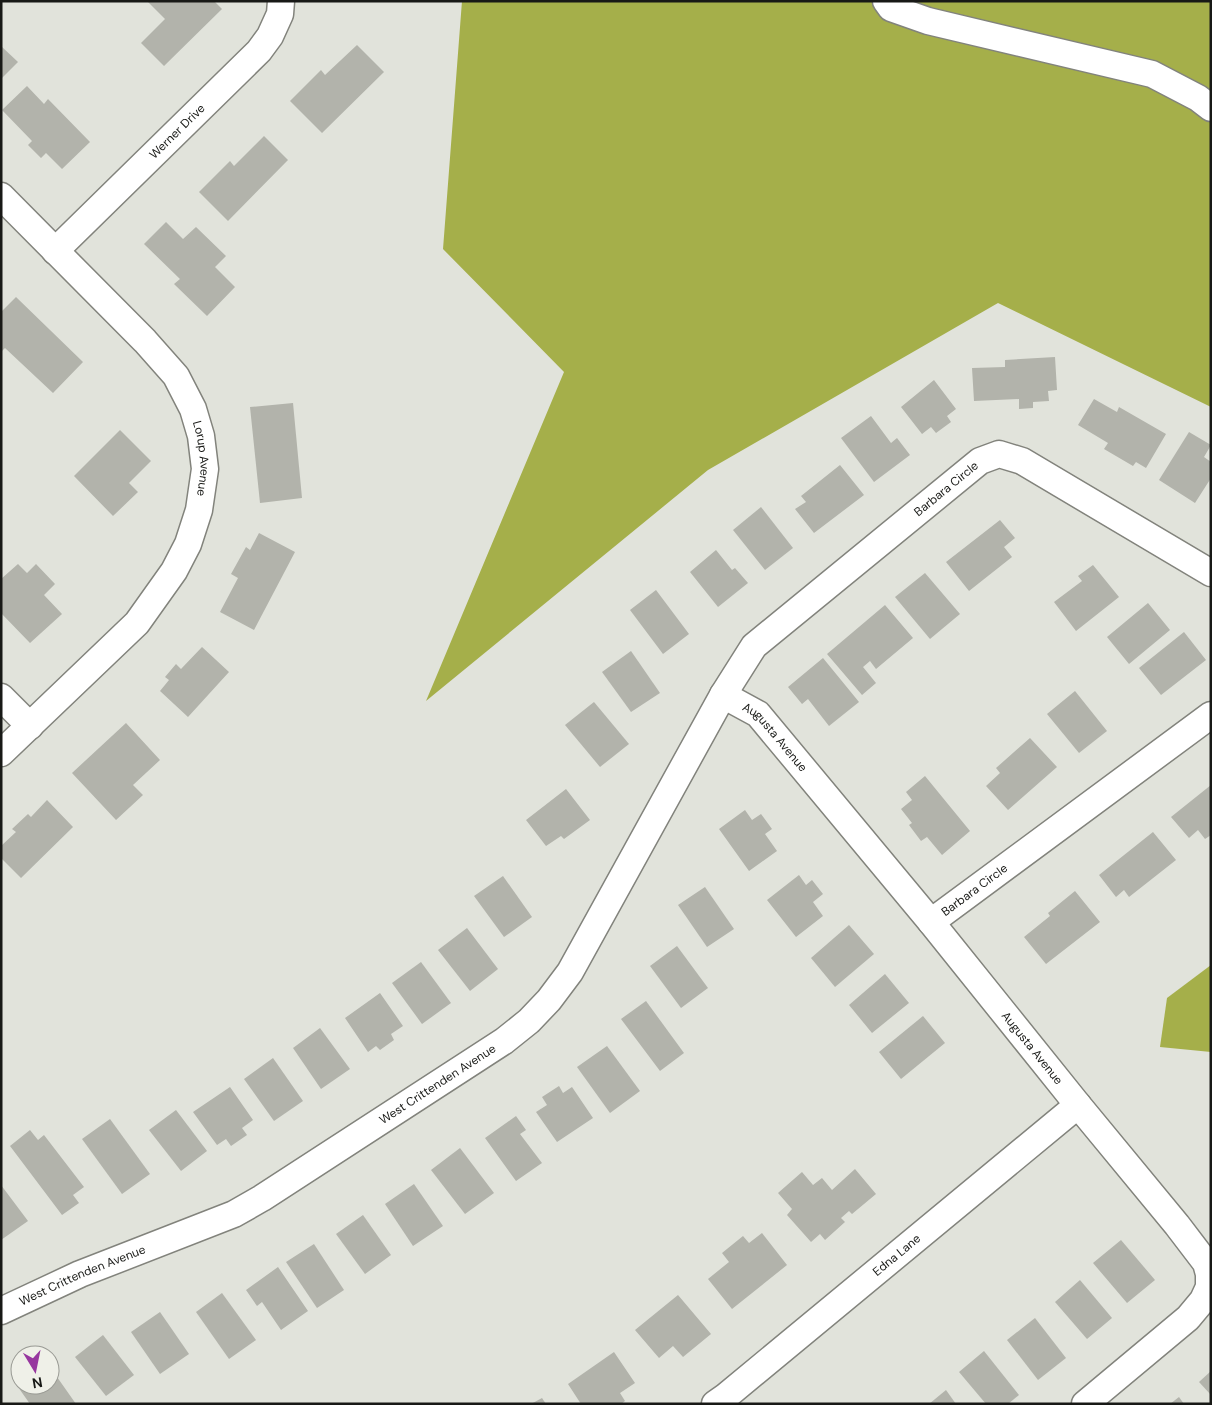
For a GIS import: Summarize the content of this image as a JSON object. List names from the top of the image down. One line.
{"streets":{"street":["Werner Drive","Lorup Avenue","Barbara Circle","Augusta Avenue","West Crittenden Avenue","Edna Lane"]},"crossings":[["Werner Drive","Lorup Avenue"],["Barbara Circle","Augusta Avenue"],["Barbara Circle","West Crittenden Avenue"],["Augusta Avenue","West Crittenden Avenue"],["Augusta Avenue","Edna Lane"]],"north":"bottom"}
